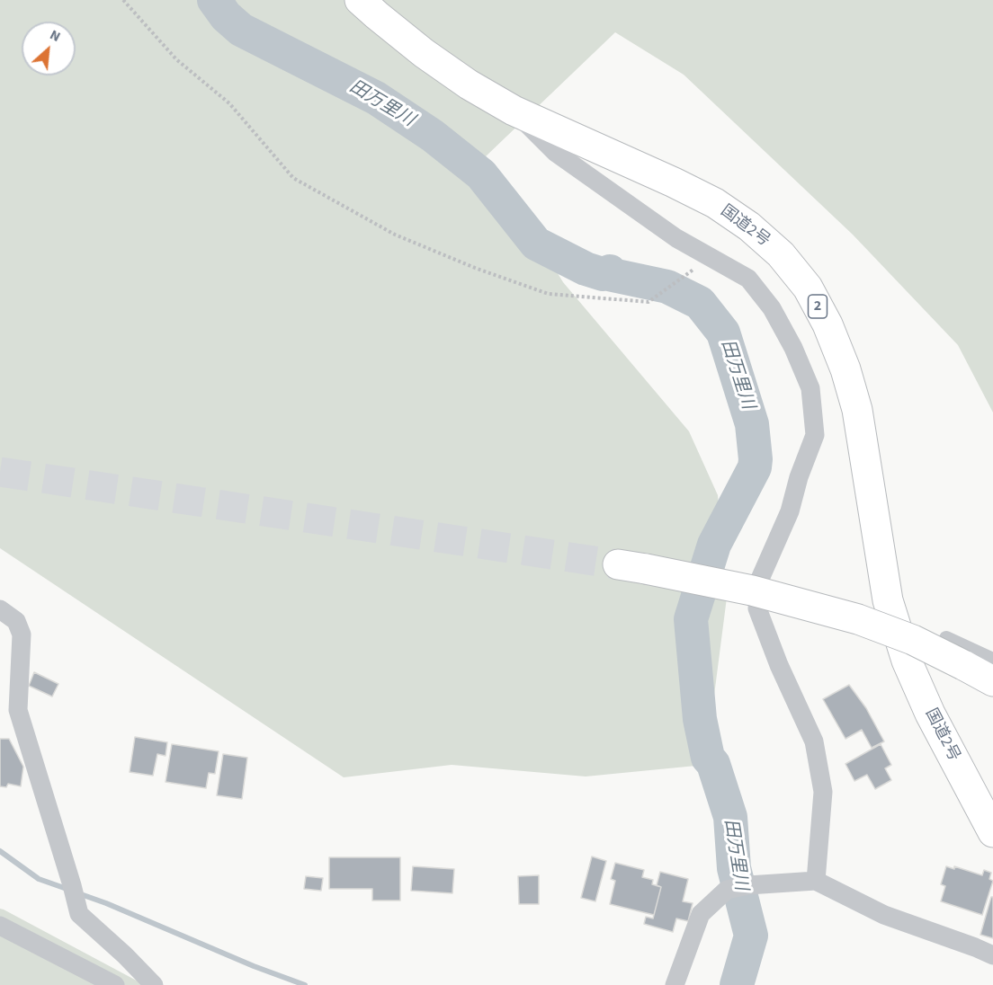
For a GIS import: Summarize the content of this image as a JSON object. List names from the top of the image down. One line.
{"streets":{"highway":["国道2号","2"]},"water":["田万里川"],"north":"top right"}
